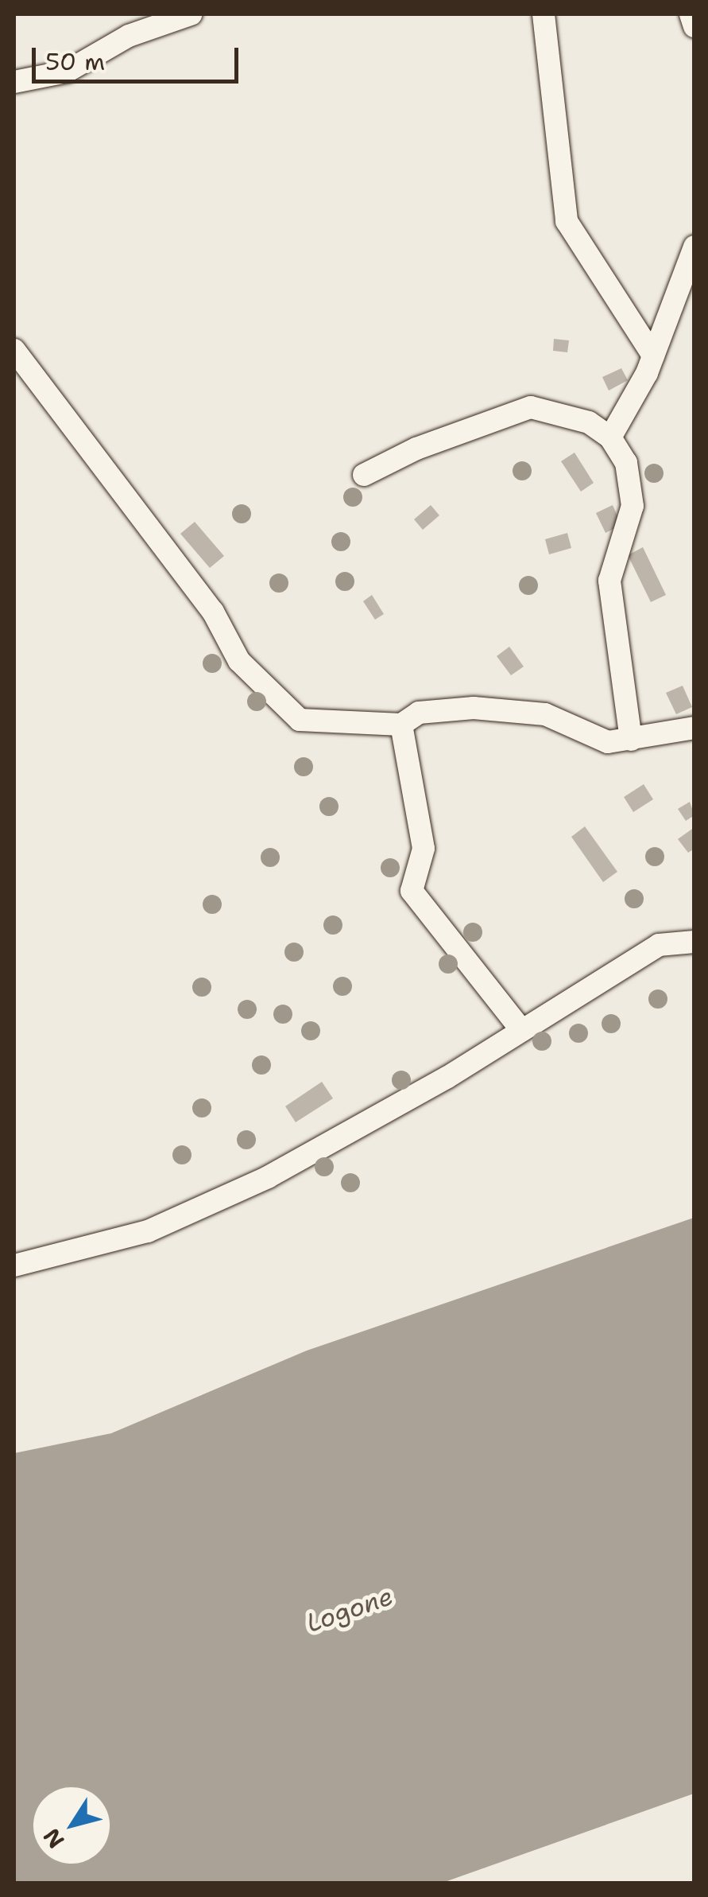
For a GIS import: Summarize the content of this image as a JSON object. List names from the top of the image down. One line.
{"water":["Logone"],"scale_bar":"50 m","north":"bottom left"}
